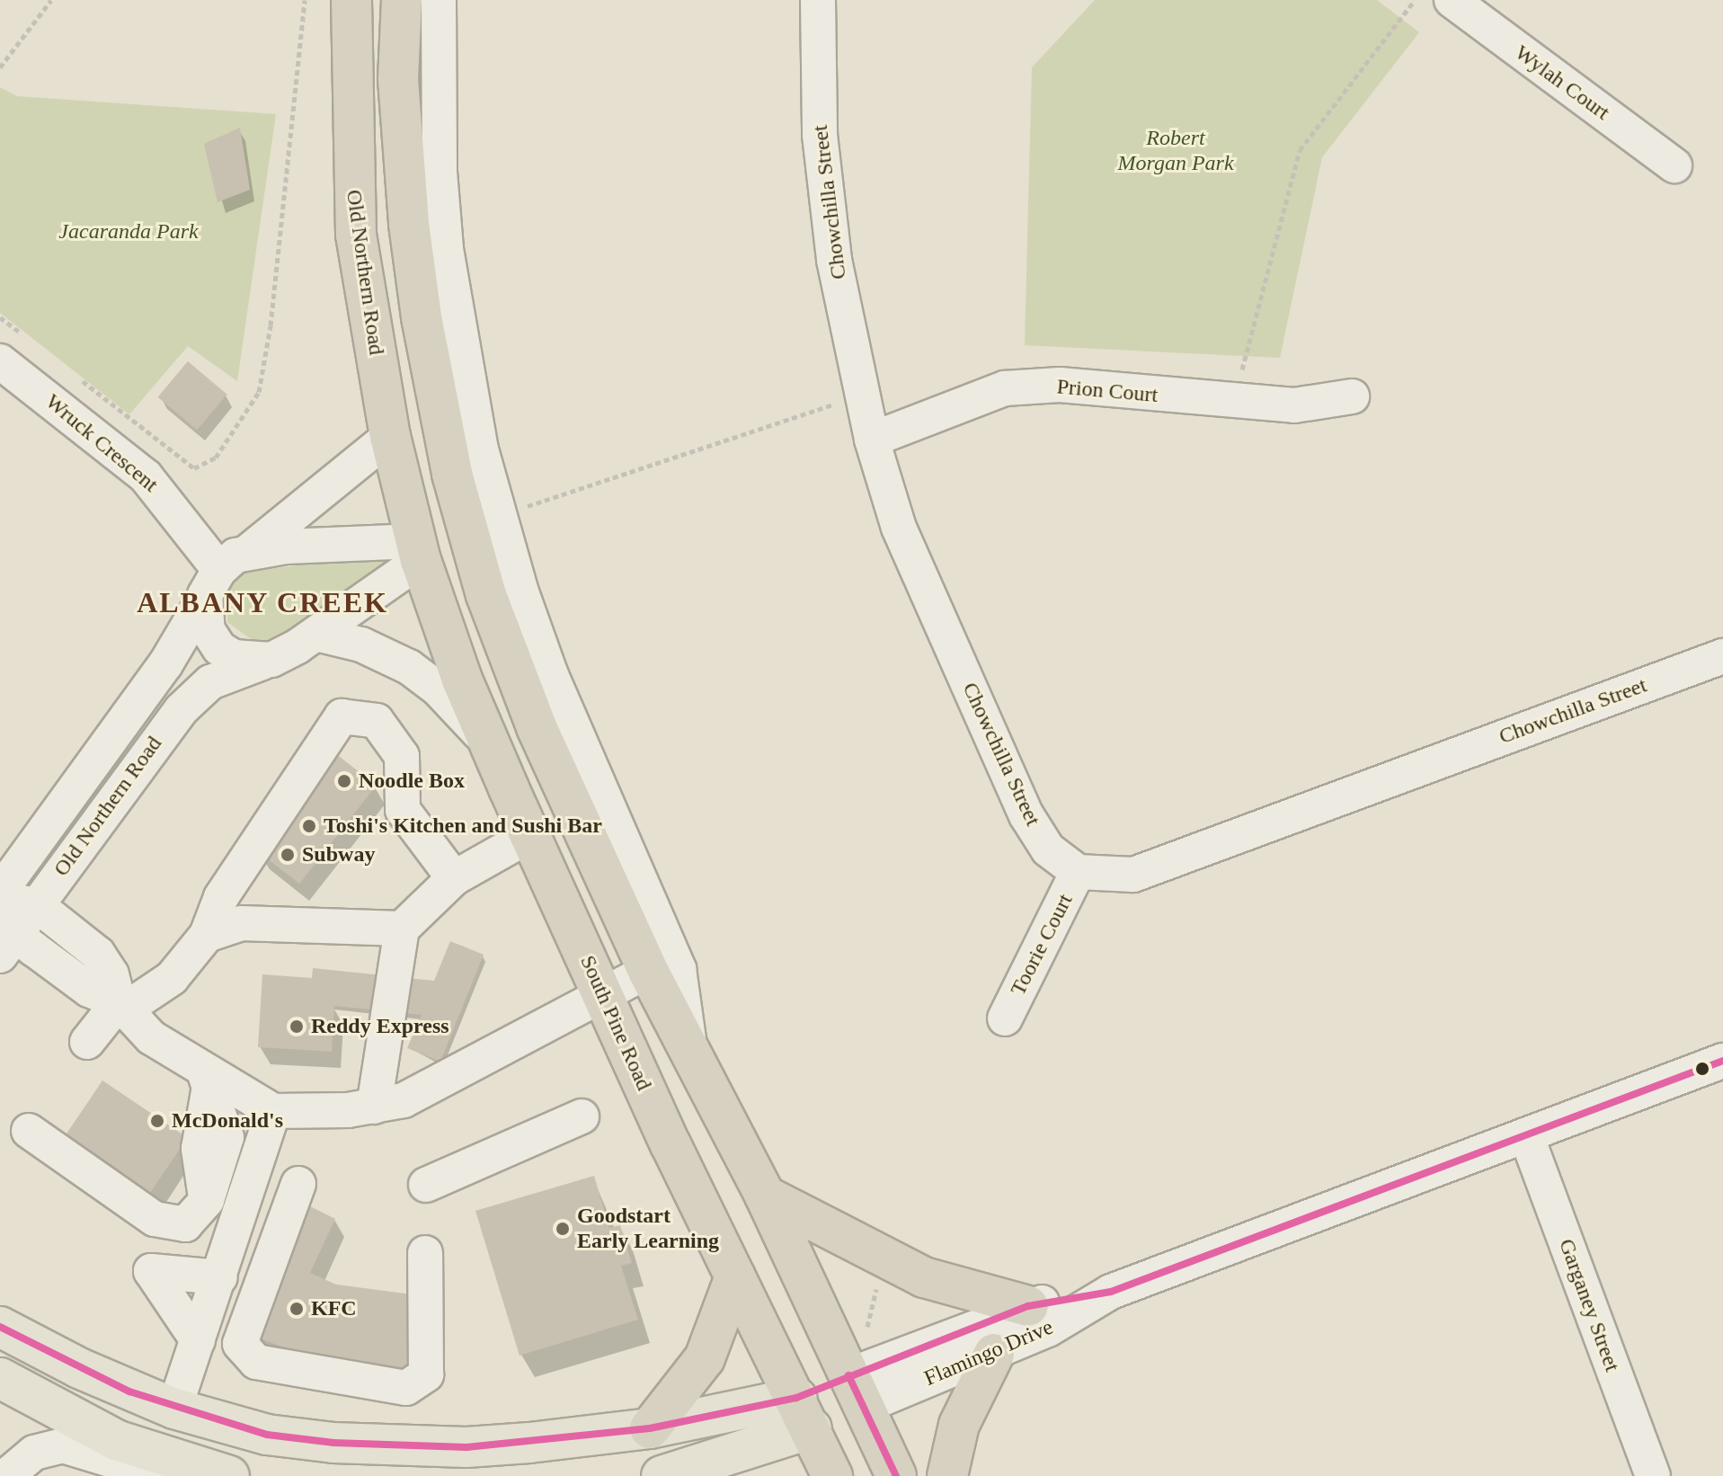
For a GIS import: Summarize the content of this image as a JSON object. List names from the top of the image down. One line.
{"streets":{"highway":["Old Northern Road","South Pine Road"],"street":["Wylah Court","Chowchilla Street","Prion Court","Wruck Crescent","Toorie Court","Garganey Street","Flamingo Drive"]},"crossings":[["Chowchilla Street","Prion Court"],["Chowchilla Street","Toorie Court"],["Old Northern Road","Wruck Crescent"],["Old Northern Road","South Pine Road"],["Garganey Street","Flamingo Drive"]],"districts":["ALBANY CREEK"],"parks":["Robert Morgan Park","Jacaranda Park"],"places":["Noodle Box","Toshi's Kitchen and Sushi Bar","Subway","Reddy Express","McDonald's","Goodstart Early Learning","KFC"]}
